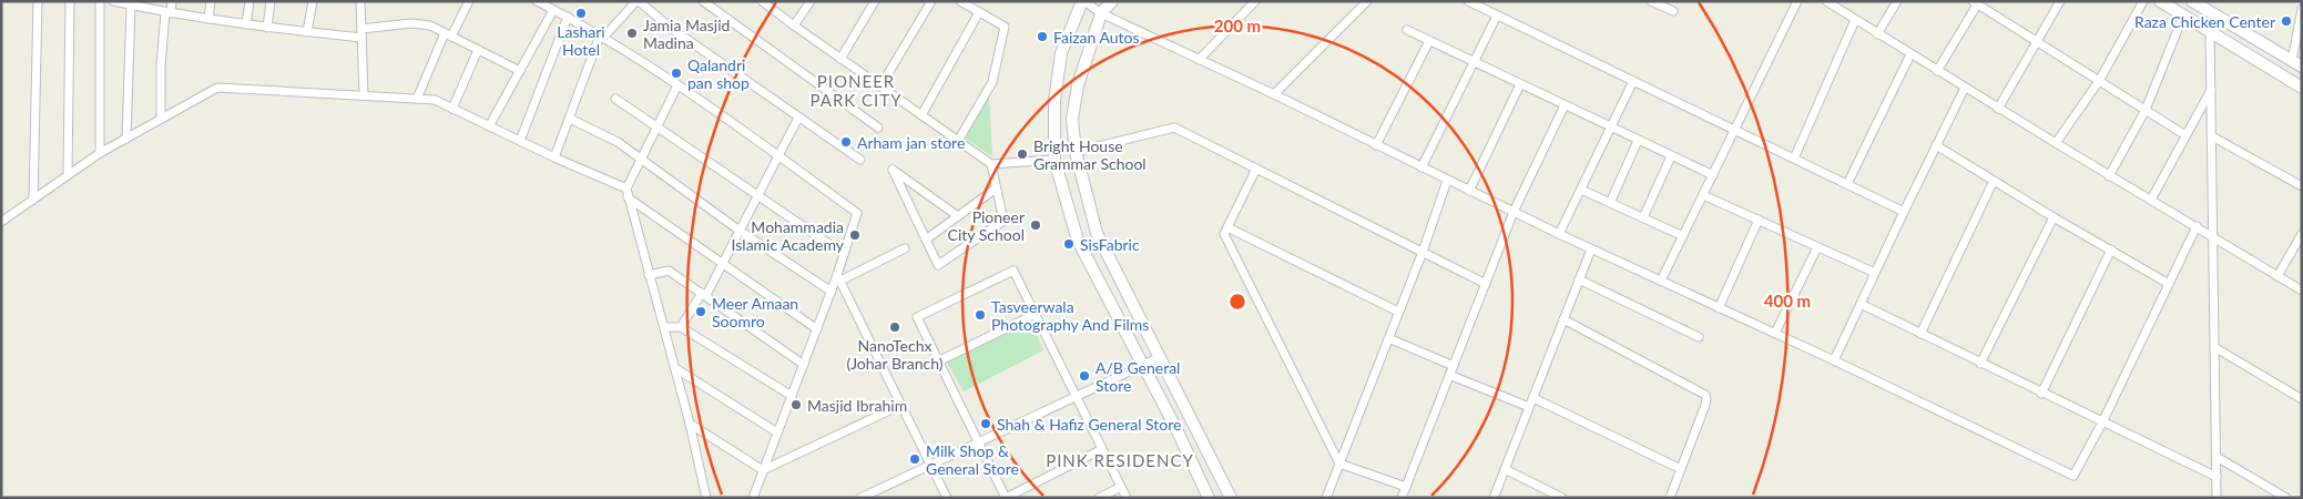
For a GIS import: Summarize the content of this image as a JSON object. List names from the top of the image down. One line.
{"districts":["PIONEER PARK CITY","PINK RESIDENCY"],"places":["Lashari Hotel","Raza Chicken Center","Jamia Masjid Madina","Faizan Autos","Qalandri pan shop","Arham jan store","Bright House Grammar School","Pioneer City School","Mohammadia Islamic Academy","SisFabric","Meer Amaan Soomro","Tasveerwala Photography And Films","NanoTechx (Johar Branch)","A/B General Store","Masjid Ibrahim","Shah & Hafiz General Store","Milk Shop & General Store"],"rings":["200 m","400 m"]}
